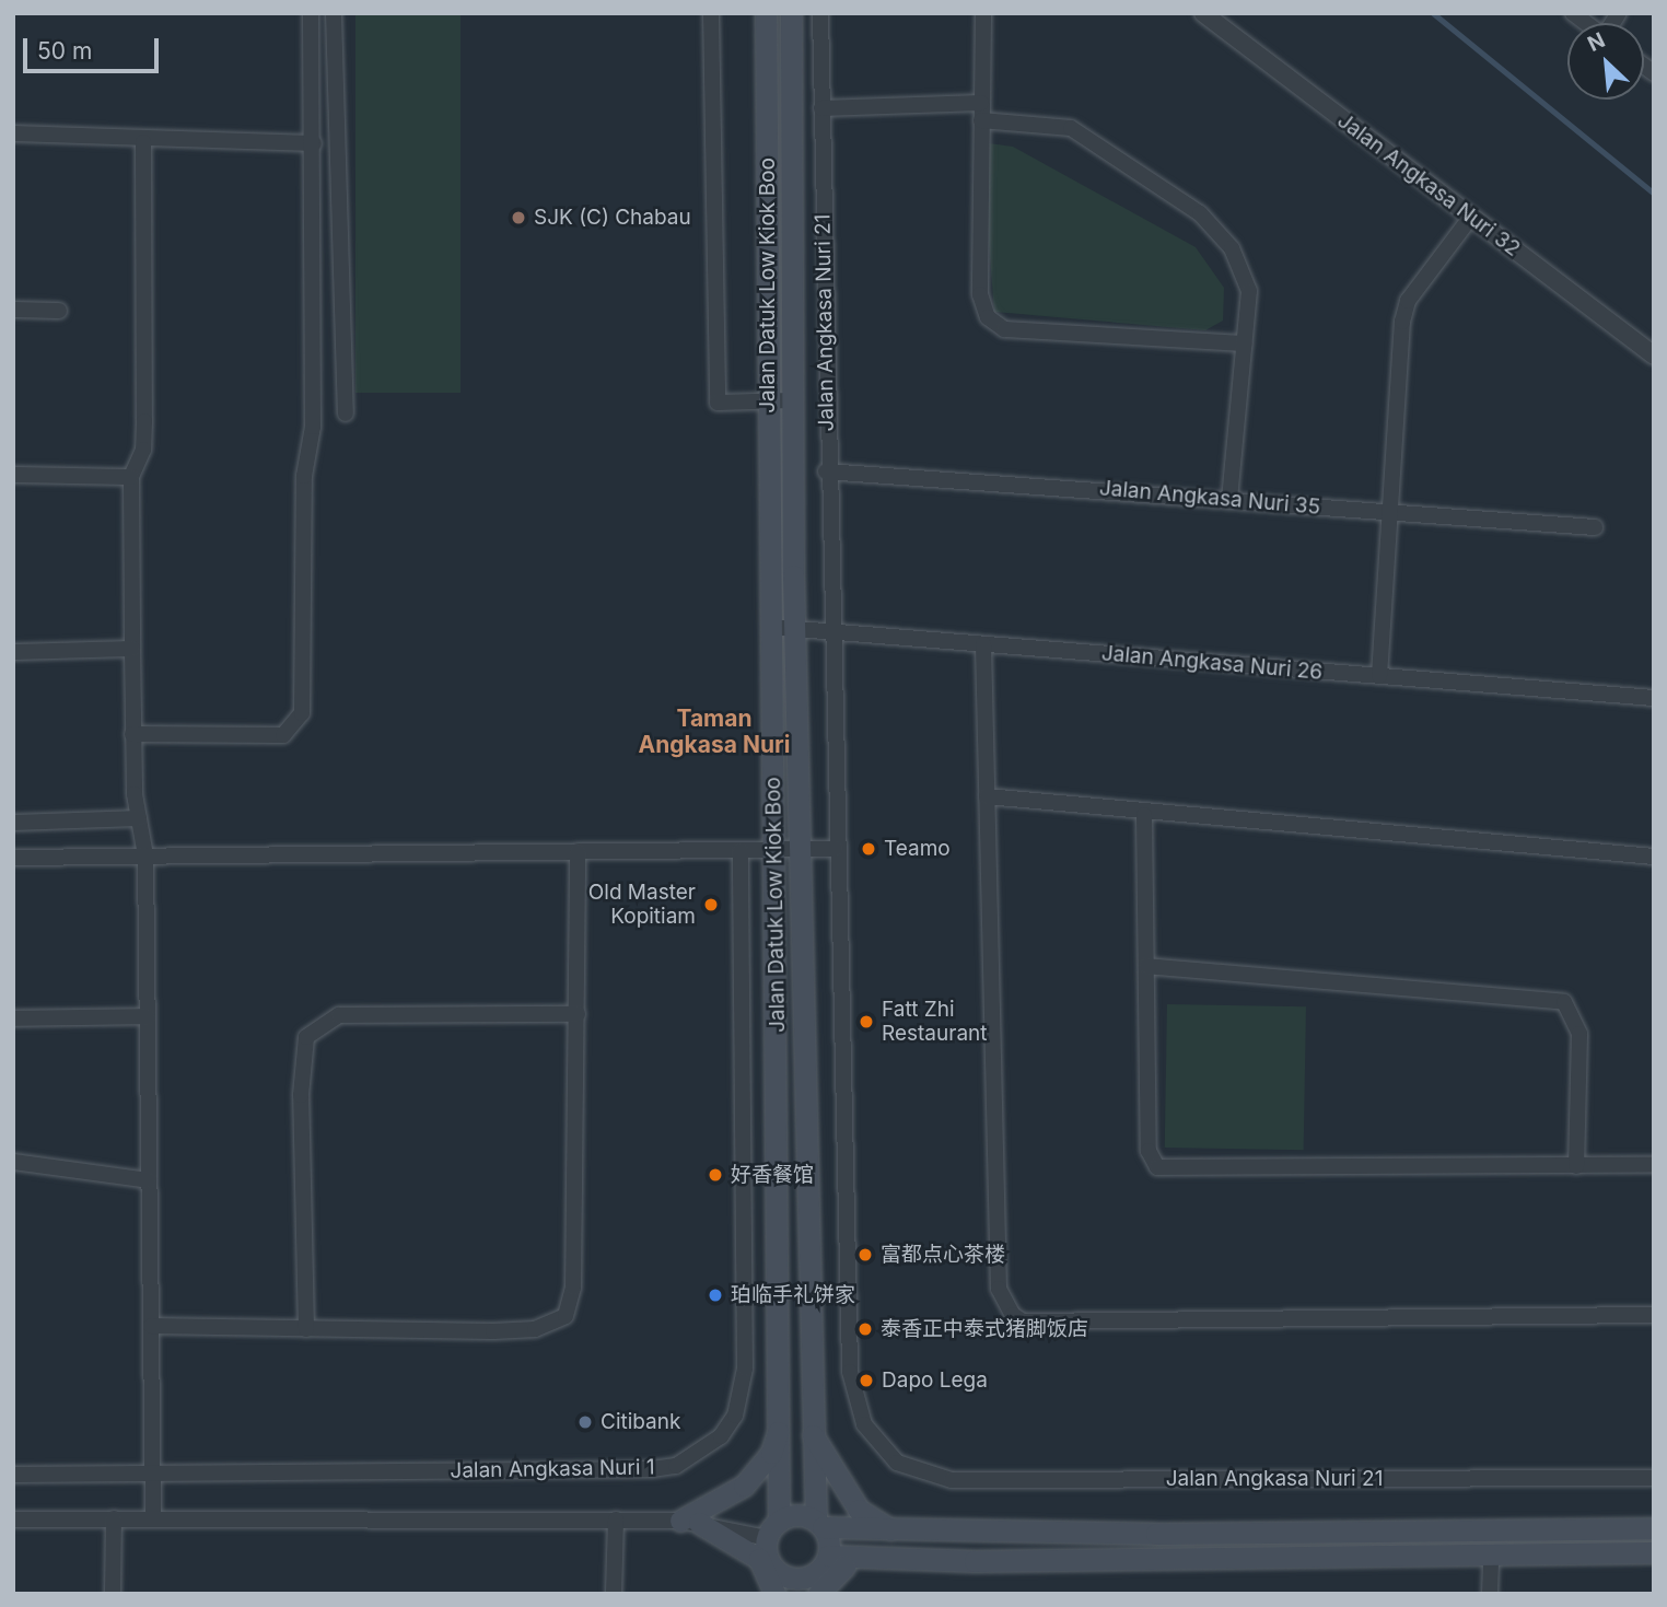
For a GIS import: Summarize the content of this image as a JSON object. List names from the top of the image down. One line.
{"streets":{"main road":["Jalan Datuk Low Kiok Boo"],"street":["Jalan Angkasa Nuri 32","Jalan Angkasa Nuri 21","Jalan Angkasa Nuri 35","Jalan Angkasa Nuri 26","Jalan Angkasa Nuri 1"]},"crossings":[["Jalan Datuk Low Kiok Boo","Jalan Angkasa Nuri 26"],["Jalan Angkasa Nuri 21","Jalan Angkasa Nuri 35"],["Jalan Angkasa Nuri 21","Jalan Angkasa Nuri 26"]],"districts":["Taman Angkasa Nuri"],"places":["SJK (C) Chabau","Teamo","Old Master Kopitiam","Fatt Zhi Restaurant","好香餐馆","富都点心茶楼","珀临手礼饼家","泰香正中泰式猪脚饭店","Dapo Lega","Citibank"],"scale_bar":"50 m","north":"top left"}
